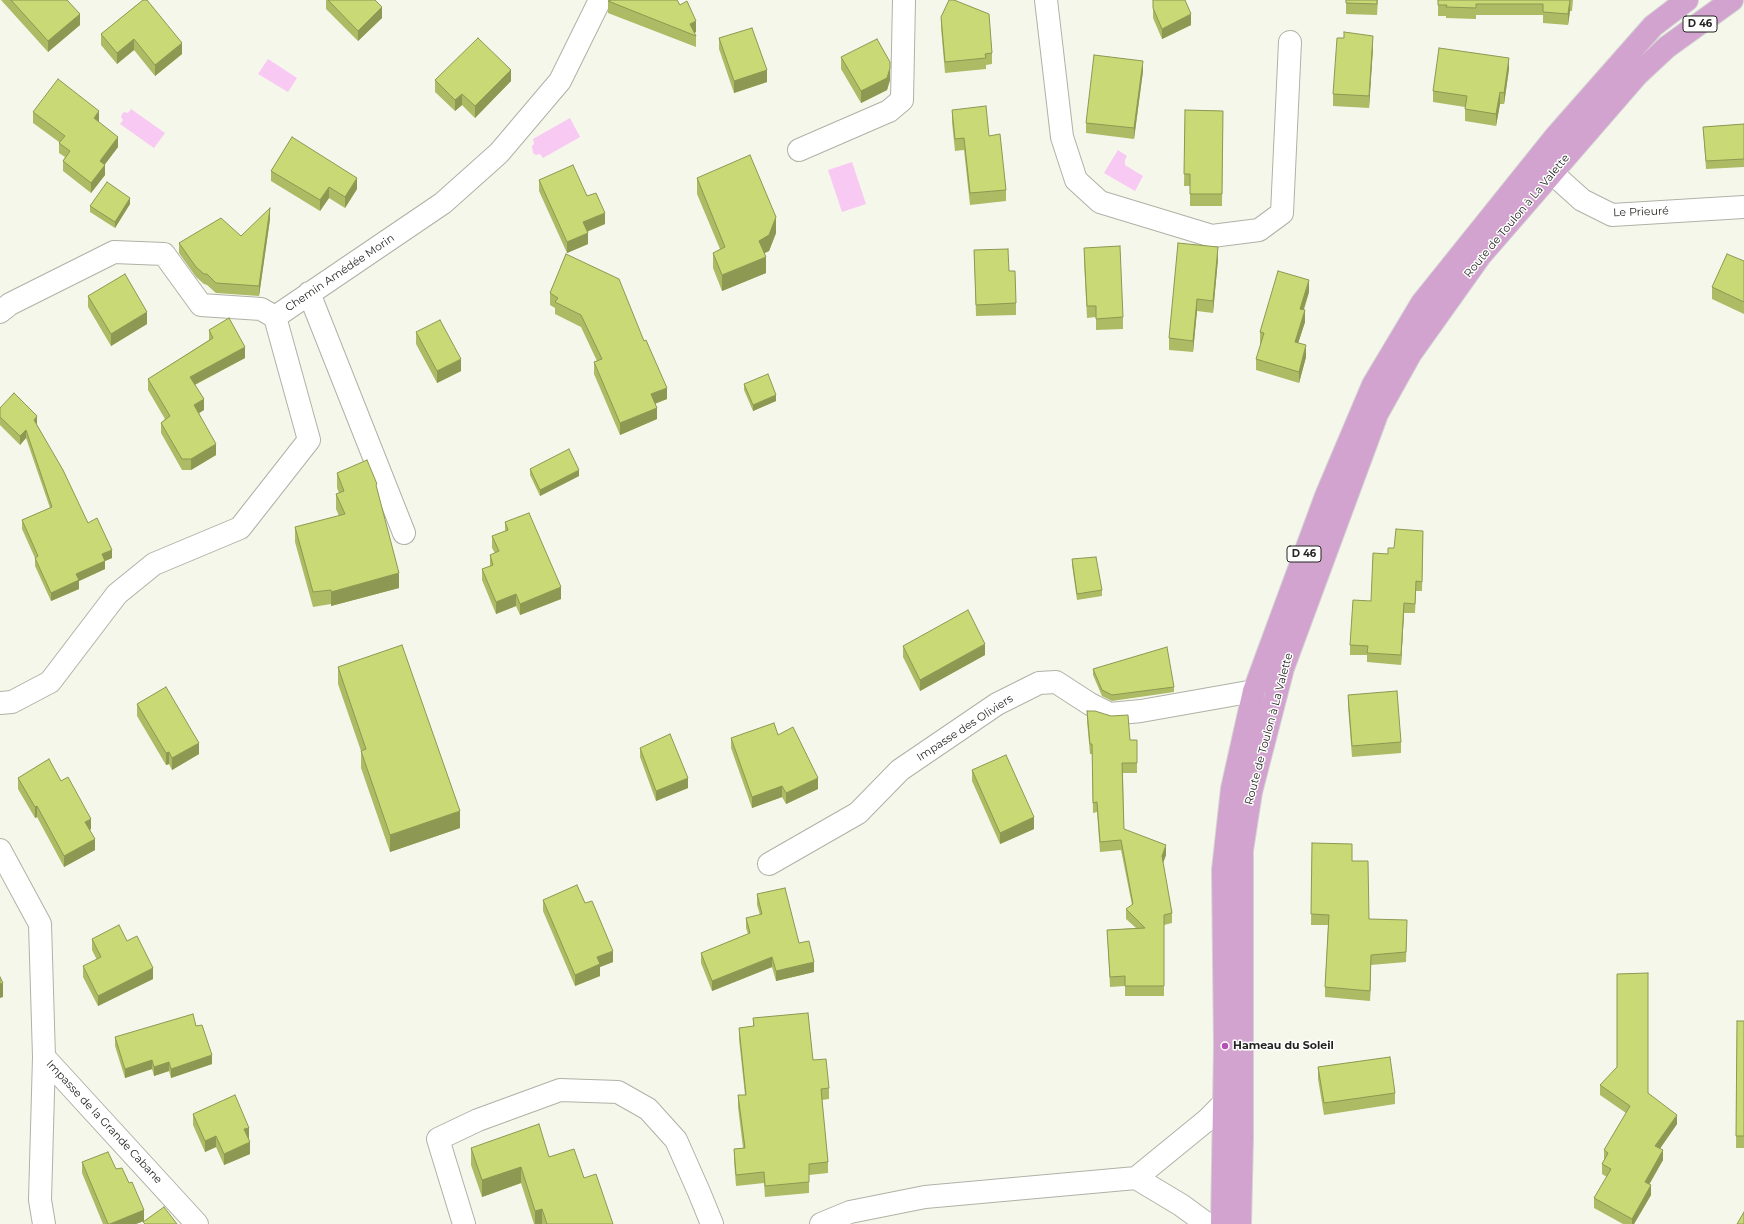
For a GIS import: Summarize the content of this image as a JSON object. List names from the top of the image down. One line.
{"streets":{"main road":["D 46","Route de Toulon à La Valette"],"street":["Le Prieuré","Chemin Amédée Morin","Impasse des Oliviers","Impasse de la Grande Cabane"]},"crossings":[["Le Prieuré","Route de Toulon à La Valette"],["Route de Toulon à La Valette","Impasse des Oliviers"]],"places":["Hameau du Soleil"]}
